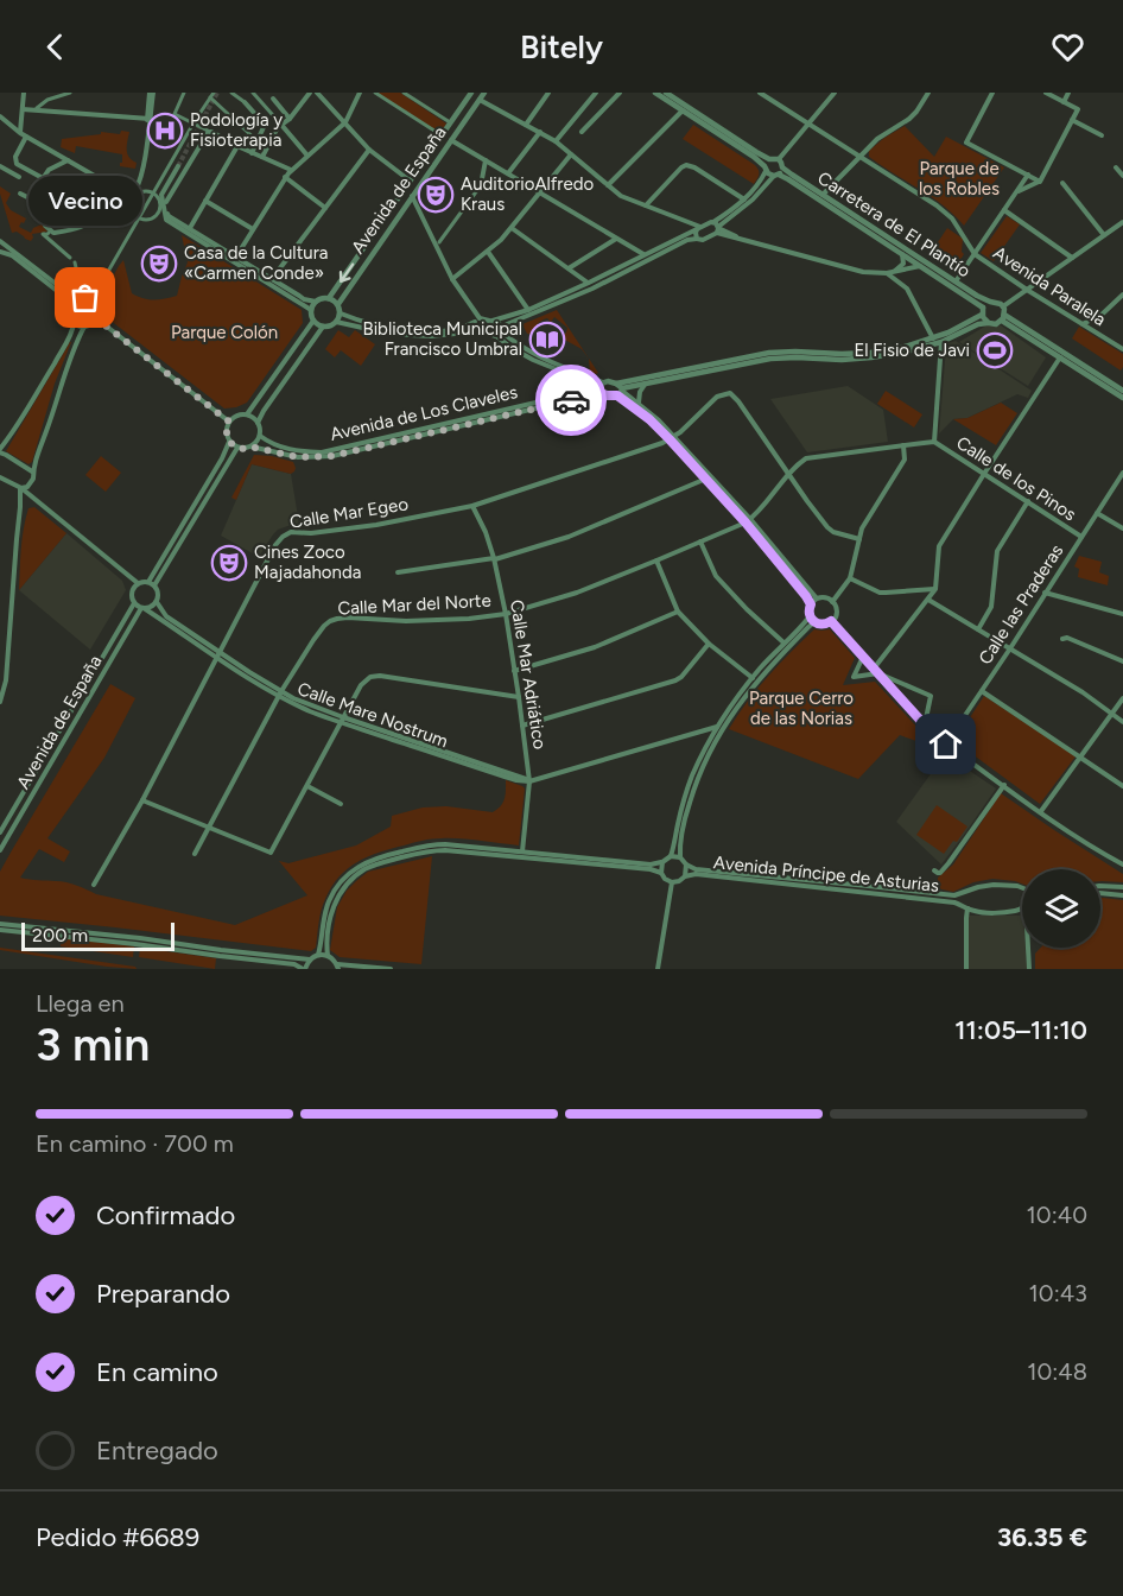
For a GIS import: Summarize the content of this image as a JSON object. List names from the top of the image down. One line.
{"streets":{"street":["Avenida de España","Carretera de El Plantío","Avenida Paralela","Avenida de Los Claveles","Calle de los Pinos","Calle Mar Egeo","Calle Mar del Norte","Calle las Praderas","Calle Mar Adriático","Calle Mare Nostrum","Avenida Príncipe de Asturias"]},"crossings":[["Avenida de España","Calle Mare Nostrum"],["Calle de los Pinos","Calle Mar del Norte"],["Calle de los Pinos","Calle las Praderas"],["Calle Mar Egeo","Calle Mar Adriático"],["Calle Mar Egeo","Calle Mare Nostrum"],["Calle Mar del Norte","Calle Mar Adriático"],["Calle Mar del Norte","Calle Mare Nostrum"],["Calle Mar Adriático","Calle Mare Nostrum"]],"parks":["Parque de los Robles","Parque Colón","Parque Cerro de las Norias"],"places":{"hospital":["Podología y Fisioterapia"],"theatre":["AuditorioAlfredo Kraus","Casa de la Cultura «Carmen Conde»","Cines Zoco Majadahonda"],"other":["Vecino"],"library":["Biblioteca Municipal Francisco Umbral"],"sports":["El Fisio de Javi"]},"scale_bar":"200 m","page":{"header":"Bitely","bubble":"Vecino","scale":"200 m","heading":["3 min","Llega en","11:05–11:10"],"panel":["Pedido #6689","36.35 €"],"bar":"En camino · 700 m","list":[["Confirmado","10:40"],["Preparando","10:43"],["En camino","10:48"],"Entregado"]}}
